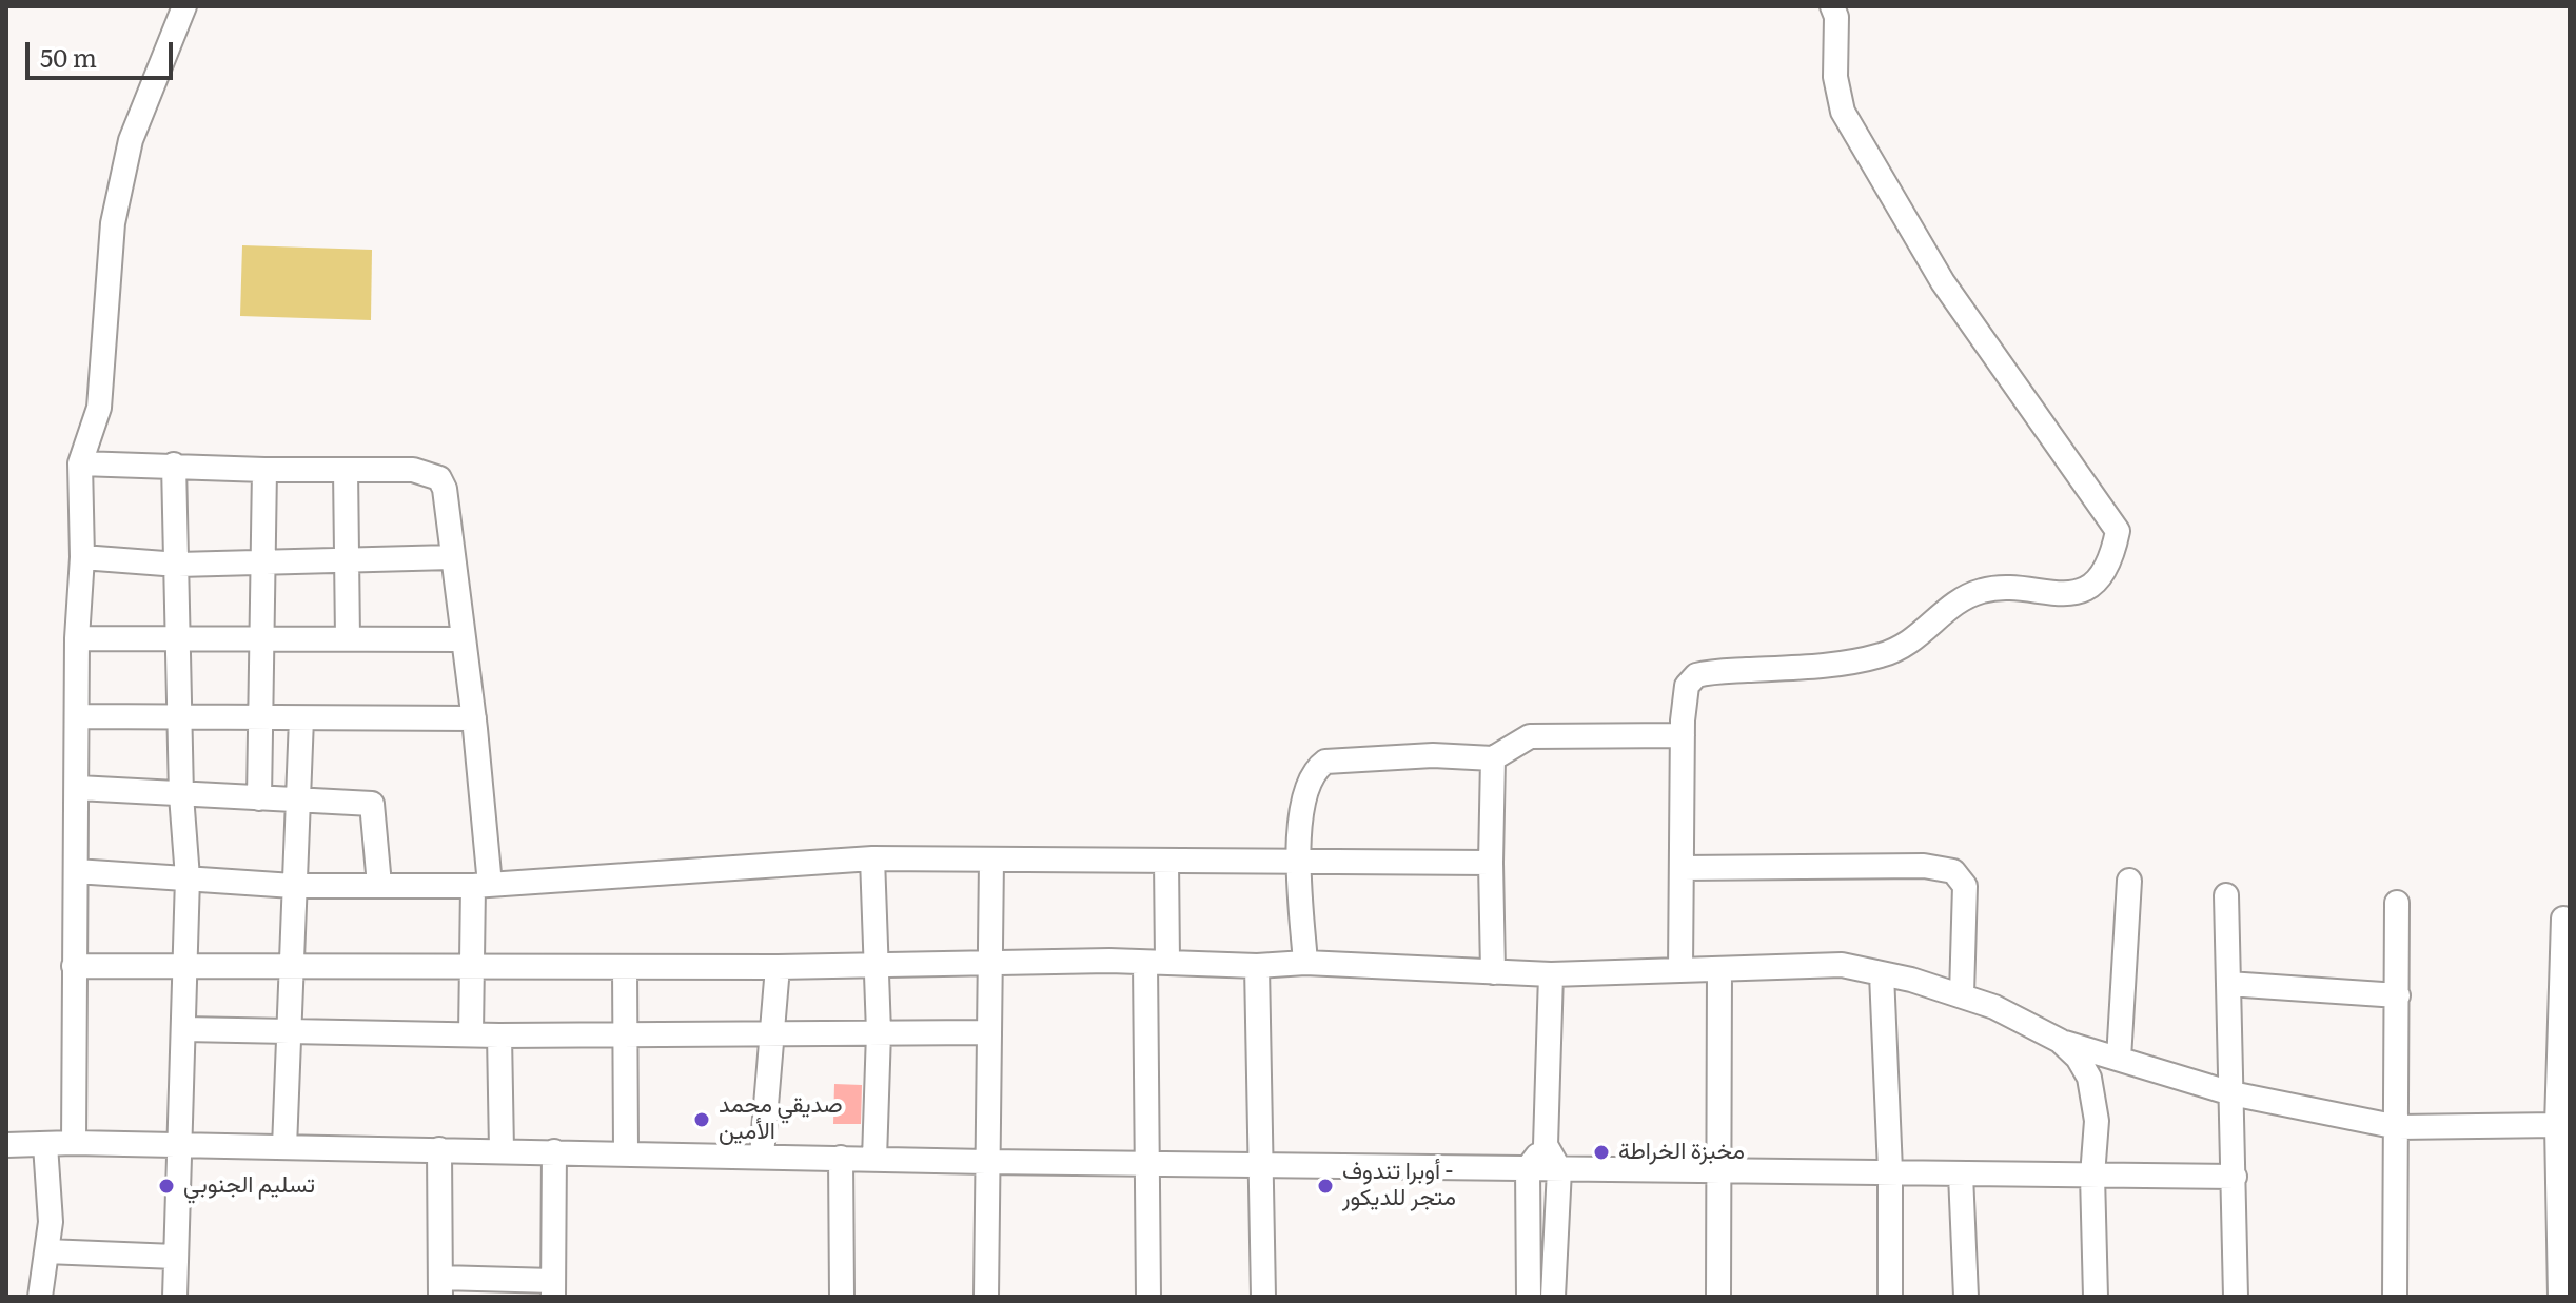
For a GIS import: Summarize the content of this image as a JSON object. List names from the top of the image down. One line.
{"places":["صديقي محمد الأمين","مخبزة الخراطة","تسليم الجنوبي","أوبرا تندوف - متجر للديكور"],"scale_bar":"50 m"}
